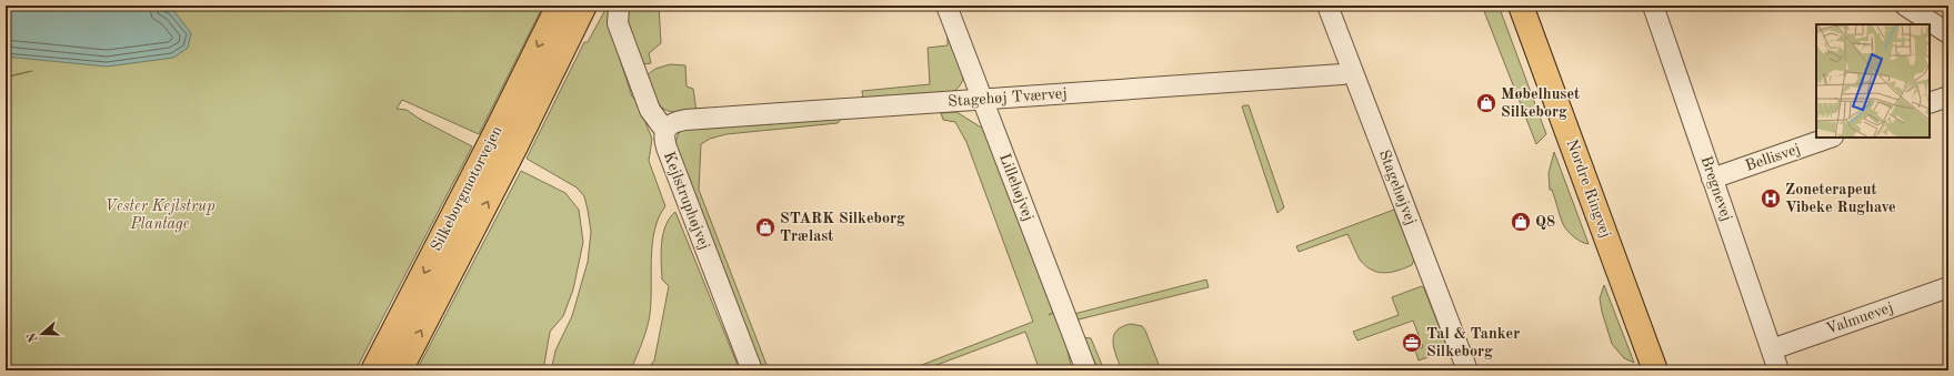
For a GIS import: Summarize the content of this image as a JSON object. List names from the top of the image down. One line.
{"streets":{"main road":["Silkeborgmotorvejen","Nordre Ringvej"],"street":["Stagehøj Tværvej","Bellisvej","Lillehøjvej","Stagehøjvej","Bregnevej","Kejlstruphøjvej","Valmuevej"]},"crossings":[["Stagehøj Tværvej","Lillehøjvej"],["Stagehøj Tværvej","Stagehøjvej"],["Stagehøj Tværvej","Kejlstruphøjvej"],["Bellisvej","Bregnevej"],["Bregnevej","Valmuevej"]],"parks":["Vester Kejlstrup Plantage"],"places":{"shop":["Møbelhuset Silkeborg","Q8","STARK Silkeborg Trælast"],"hospital":["Zoneterapeut Vibeke Rughave"],"office":["Tal & Tanker Silkeborg"]},"north":"left"}
